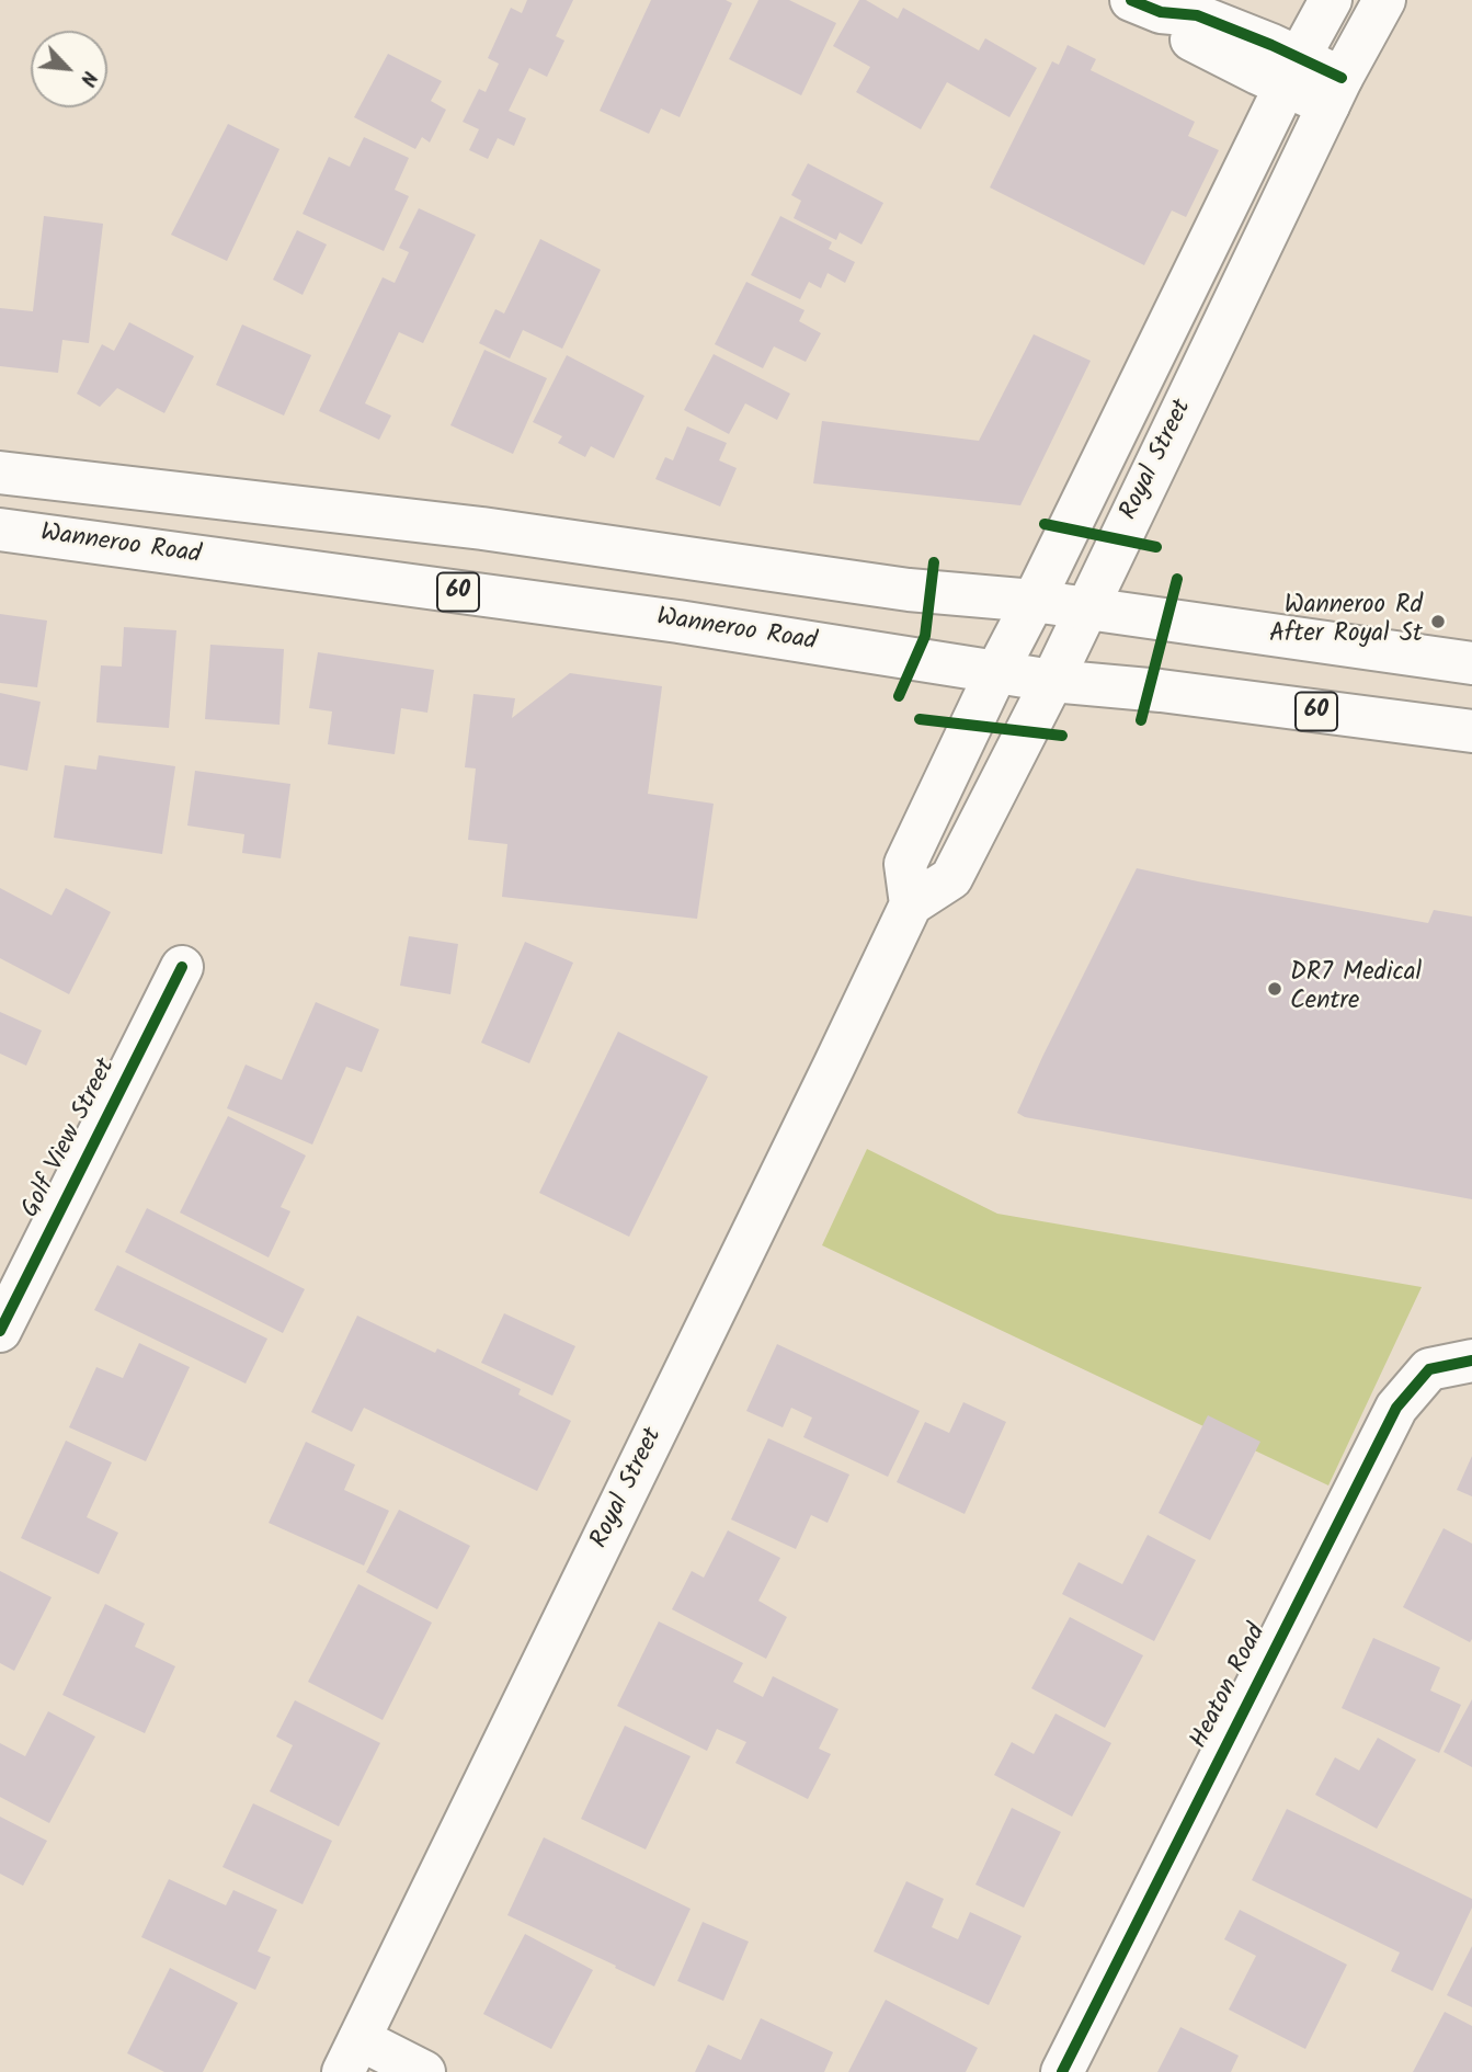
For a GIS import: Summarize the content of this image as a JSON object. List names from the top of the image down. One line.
{"streets":{"main road":["Royal Street","Wanneroo Road","60","Golf View Street","Heaton Road"]},"crossings":[["Royal Street","Wanneroo Road"]],"places":["Wanneroo Rd After Royal St","DR7 Medical Centre"],"north":"bottom right"}
